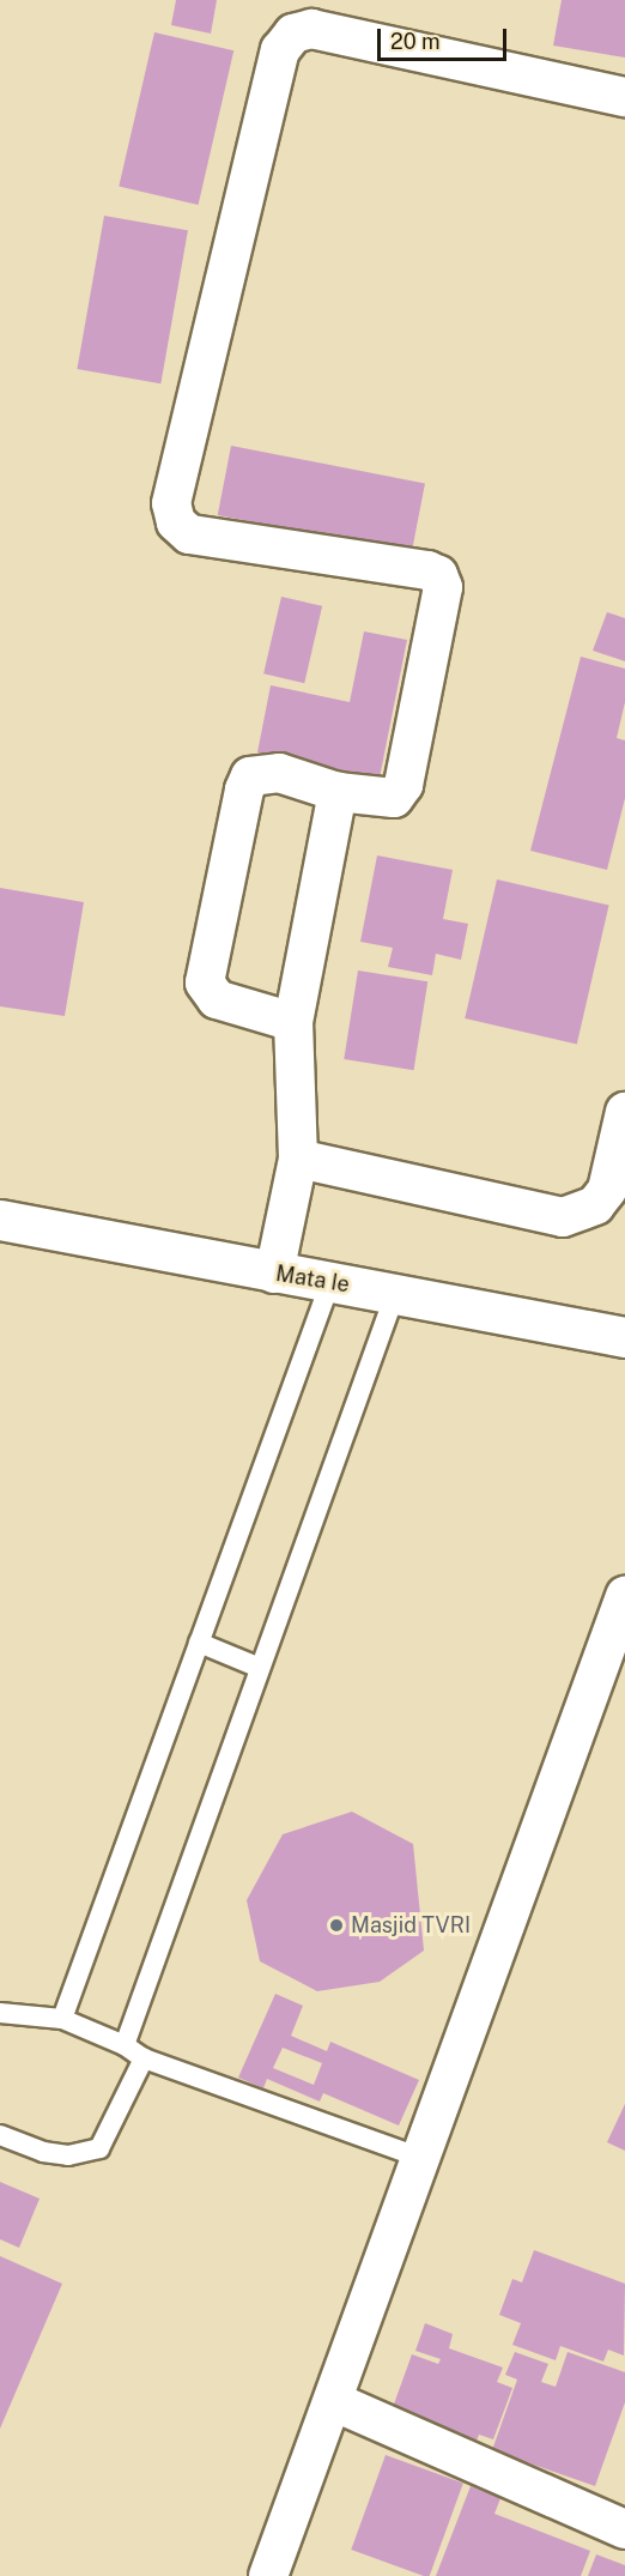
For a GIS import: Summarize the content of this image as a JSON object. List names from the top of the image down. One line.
{"streets":{"street":["Mata Ie"]},"places":["Masjid TVRI"],"scale_bar":"20 m"}
